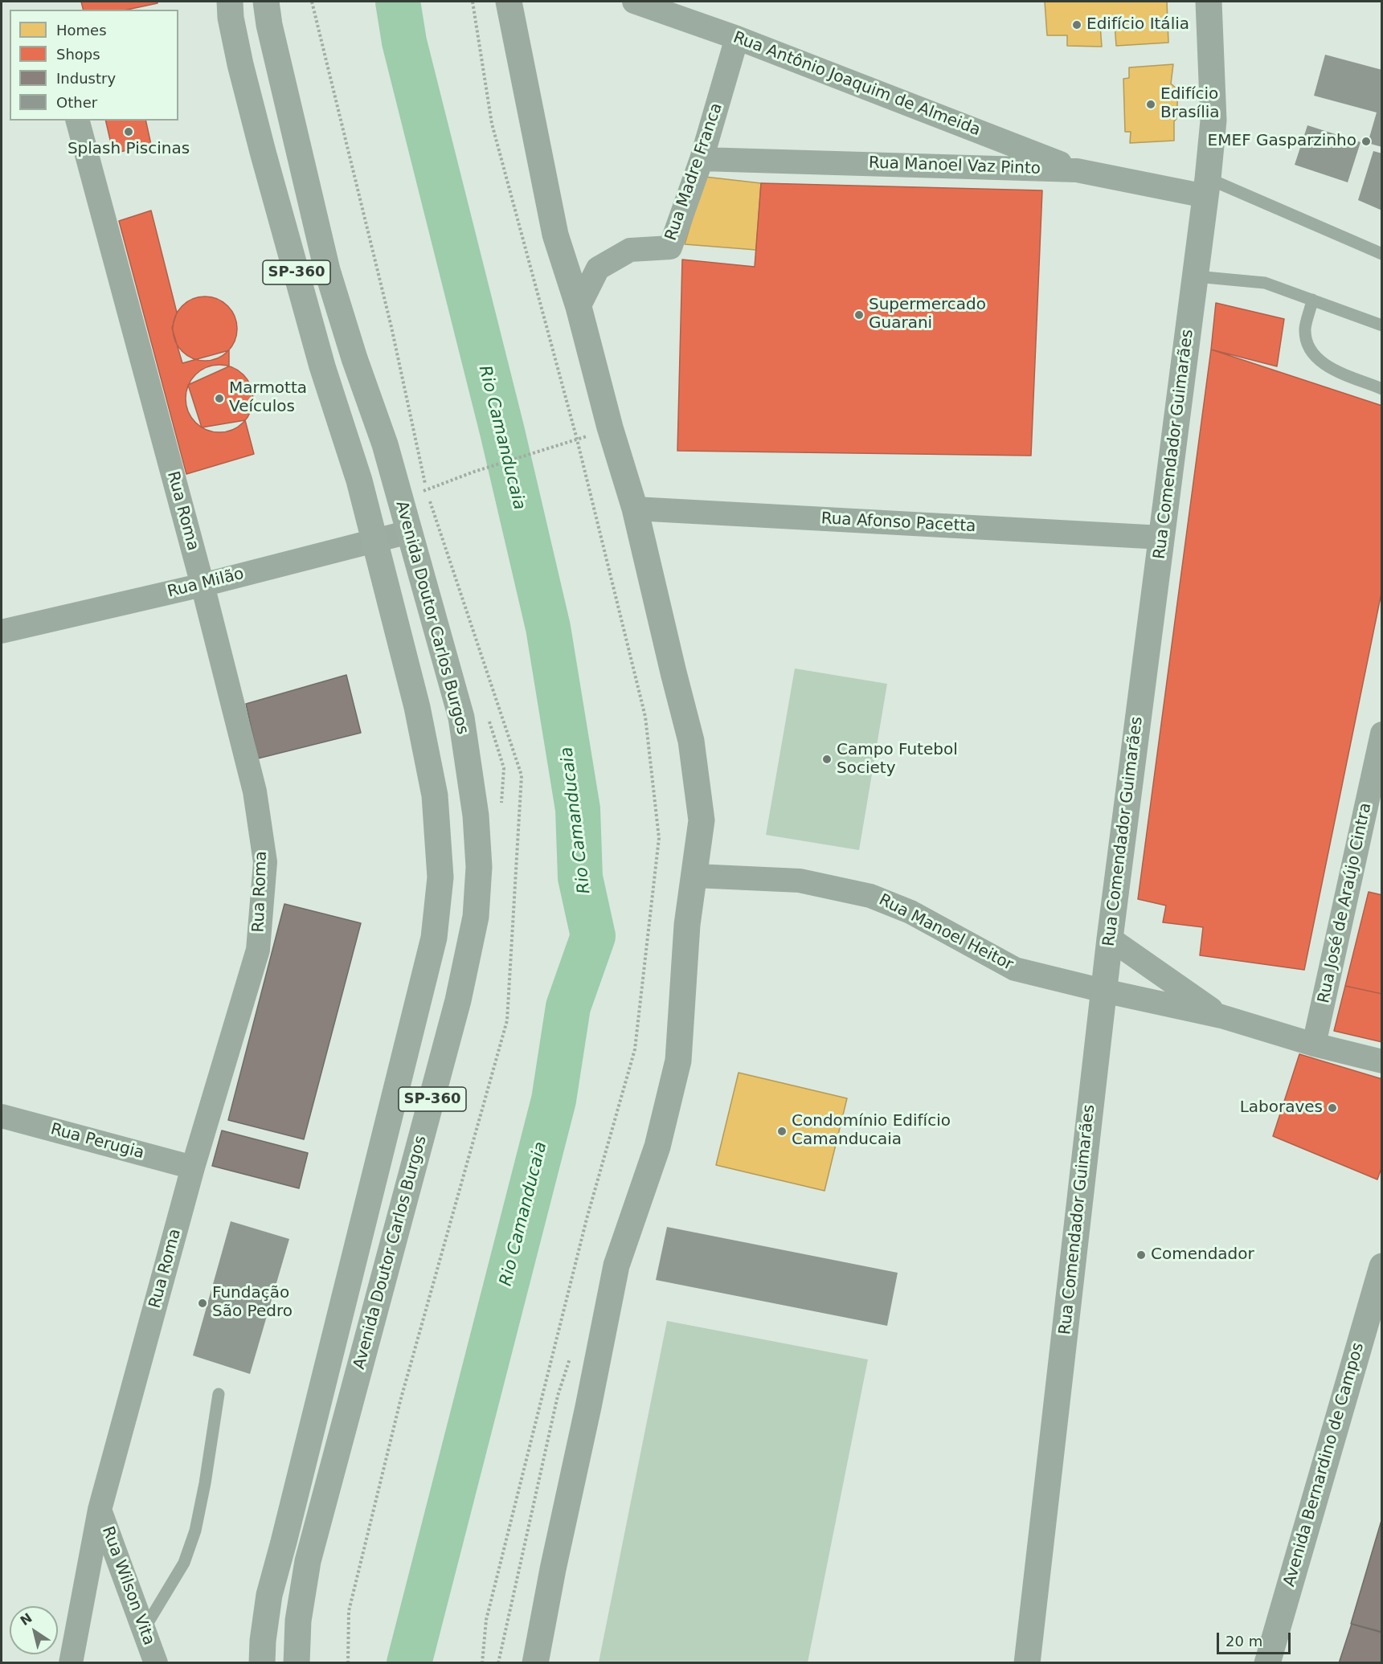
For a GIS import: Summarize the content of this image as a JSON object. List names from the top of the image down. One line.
{"streets":{"main road":["SP-360","Avenida Doutor Carlos Burgos"],"street":["Rua Antônio Joaquim de Almeida","Rua Manoel Vaz Pinto","Rua Madre Franca","Rua Comendador Guimarães","Rua Roma","Rua Afonso Pacetta","Rua Milão","Rua José de Araújo Cintra","Rua Manoel Heitor","Rua Perugia","Avenida Bernardino de Campos","Rua Wilson Vita"]},"crossings":[["Rua Antônio Joaquim de Almeida","Rua Manoel Vaz Pinto"],["Rua Antônio Joaquim de Almeida","Rua Madre Franca"],["Rua Manoel Vaz Pinto","Rua Madre Franca"],["Rua Manoel Vaz Pinto","Rua Comendador Guimarães"],["Rua Comendador Guimarães","Rua Afonso Pacetta"],["Rua Comendador Guimarães","Rua Manoel Heitor"],["Rua Roma","Rua Milão"],["Rua Roma","Rua Perugia"],["Rua Roma","Rua Wilson Vita"],["Rua Milão","Avenida Doutor Carlos Burgos"],["Rua José de Araújo Cintra","Rua Manoel Heitor"]],"water":["Rio Camanducaia"],"places":["Edifício Itália","Edifício Brasília","Splash Piscinas","EMEF Gasparzinho","Supermercado Guarani","Marmotta Veículos","Campo Futebol Society","Laboraves","Condomínio Edifício Camanducaia","Comendador","Fundação São Pedro"],"legend":["Homes","Shops","Industry","Other"],"scale_bar":"20 m","north":"top left"}
